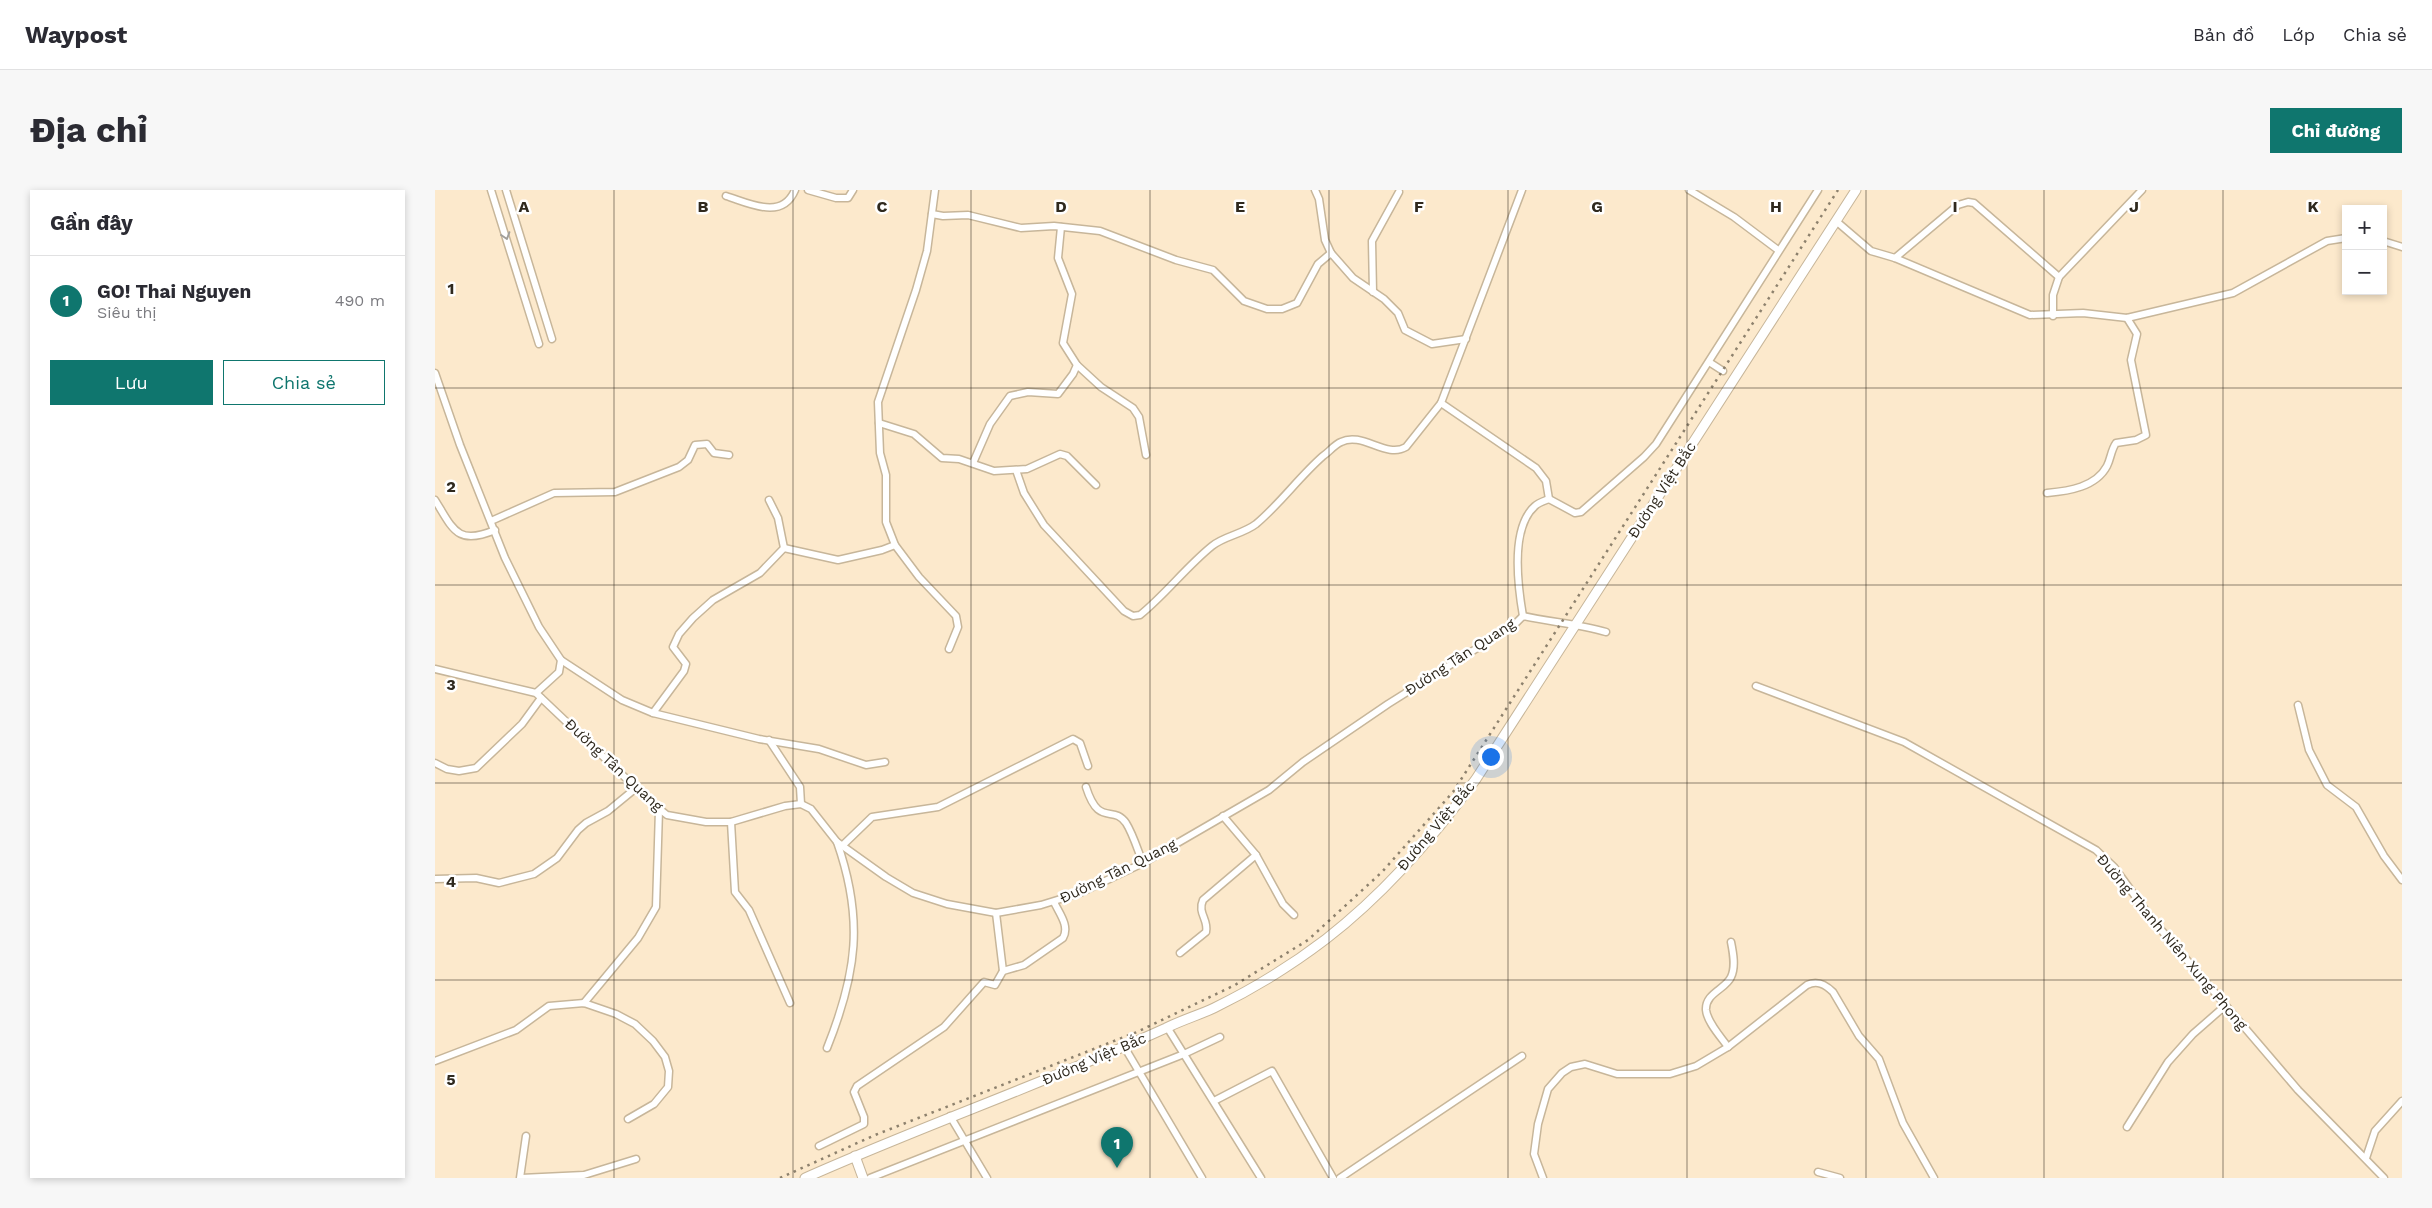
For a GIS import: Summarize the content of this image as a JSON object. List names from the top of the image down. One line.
{"streets":{"main road":["Đường Việt Bắc"],"street":["Đường Tân Quang","Đường Thanh Niên Xung Phong"]},"page":{"header":"Waypost","nav":["Bản đồ","Lớp","Chia sẻ"],"buttons":["Chỉ đường",["Lưu","Chia sẻ"]],"title":"Địa chỉ","heading":"Gần đây","map_buttons":["+","−"],"list":[{"mark":"1","name":"GO! Thai Nguyen","note":"Siêu thị","value":"490 m"}],"pins":"1"},"grid":{"columns":["A","B","C","D","E","F","G","H","I","J","K"],"rows":["1","2","3","4","5"]}}
